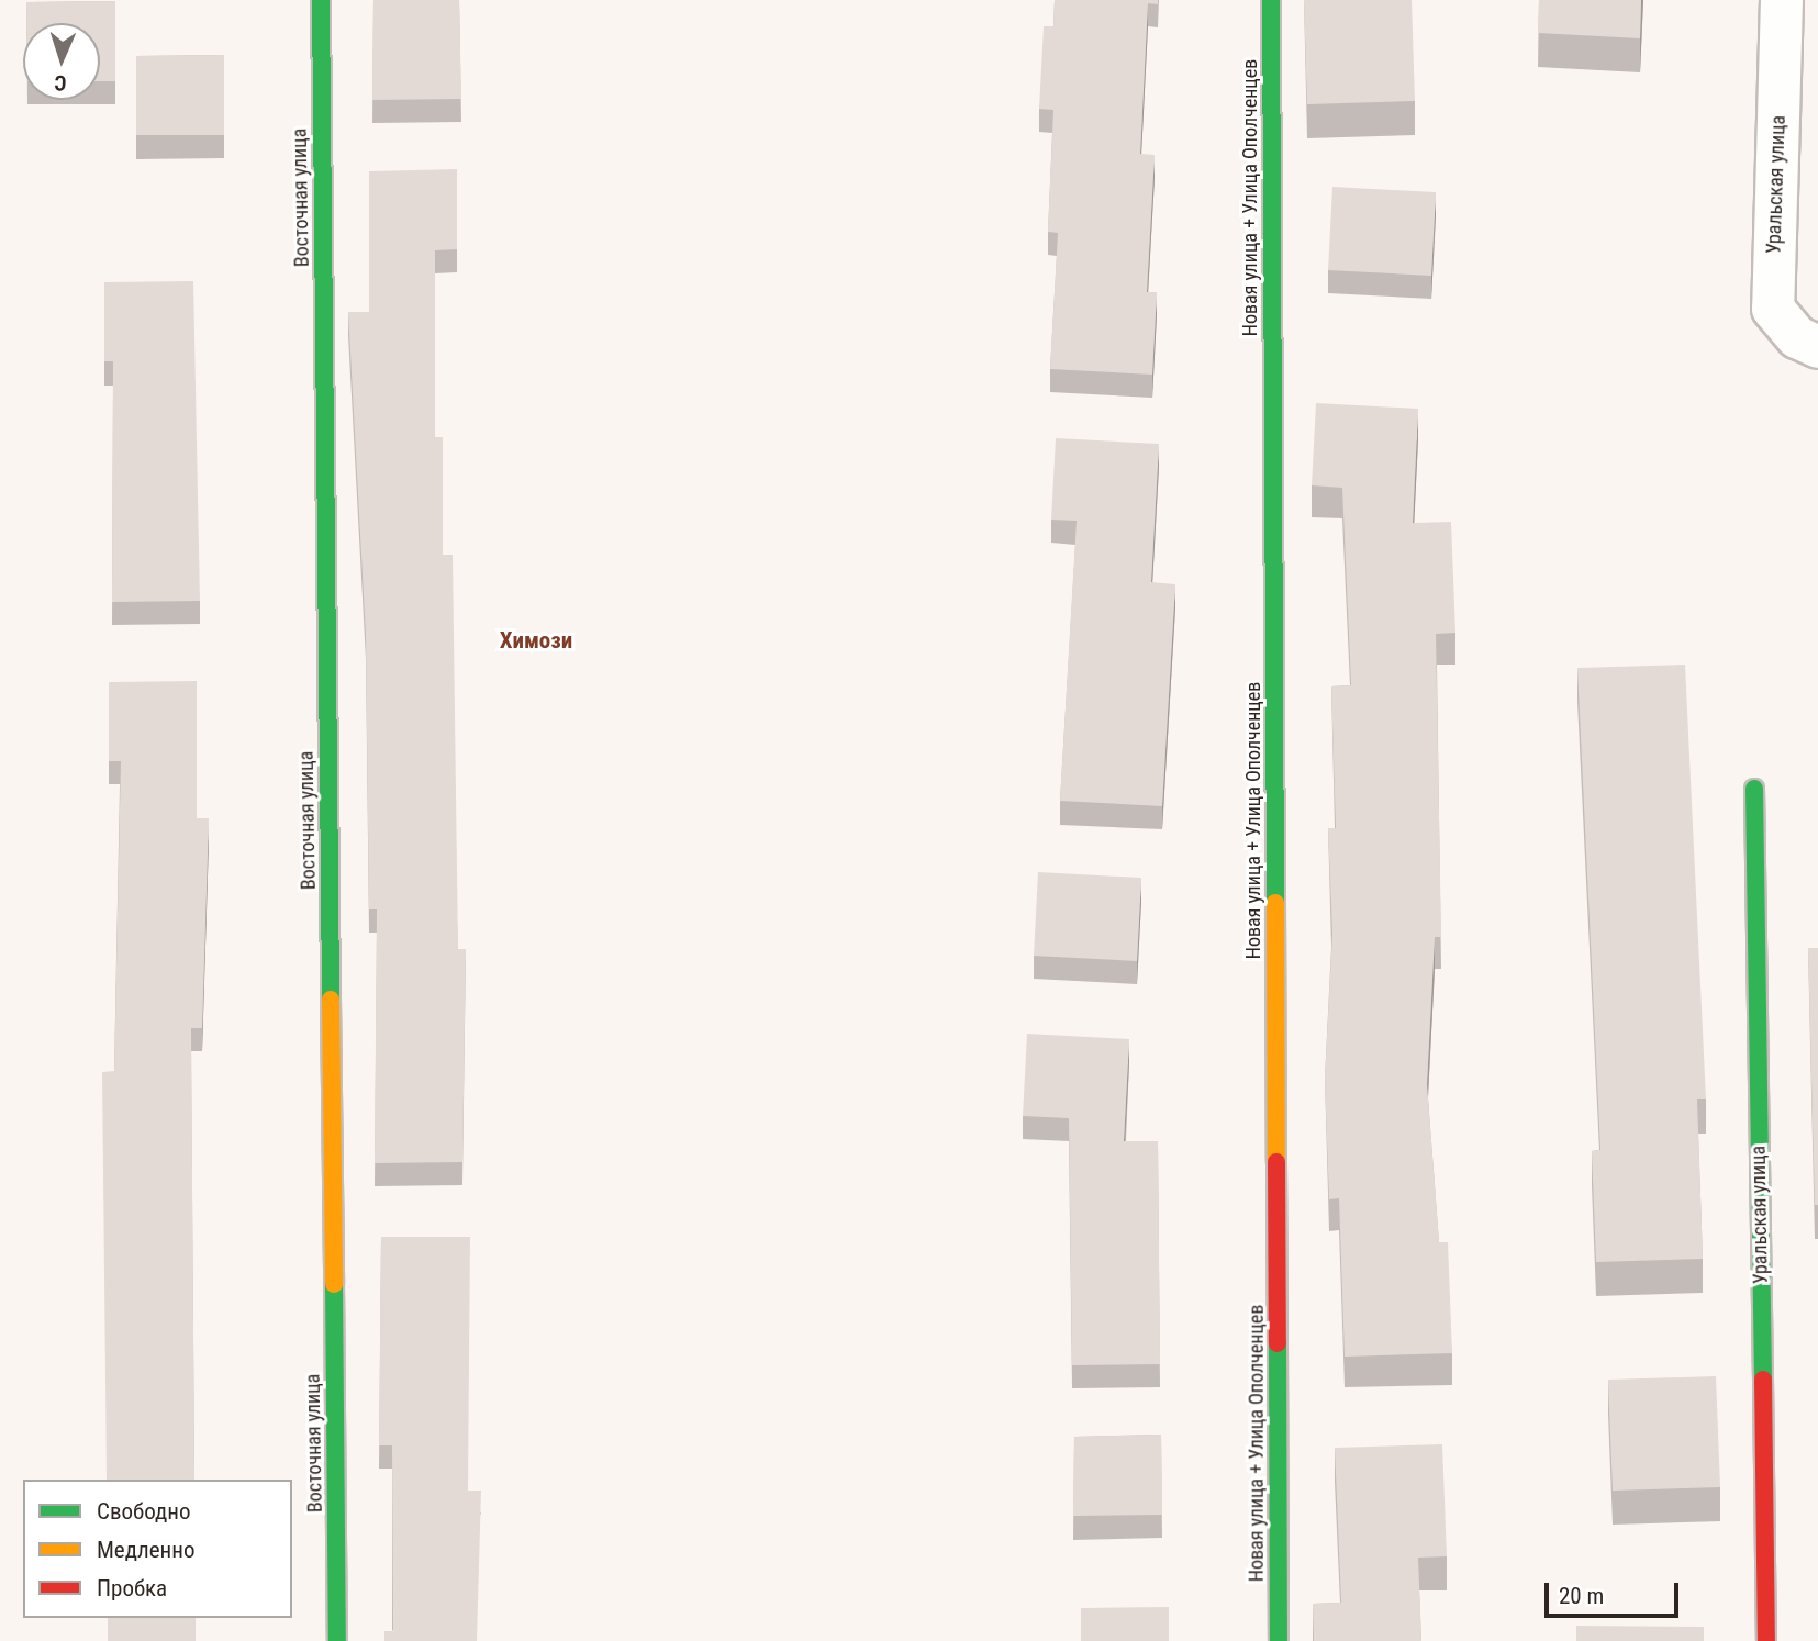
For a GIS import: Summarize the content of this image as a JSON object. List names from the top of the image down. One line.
{"streets":{"street":["Уральская улица","Восточная улица","Новая улица + Улица Ополченцев"]},"districts":["Химози"],"legend":["Свободно","Медленно","Пробка"],"scale_bar":"20 m","north":"bottom"}
